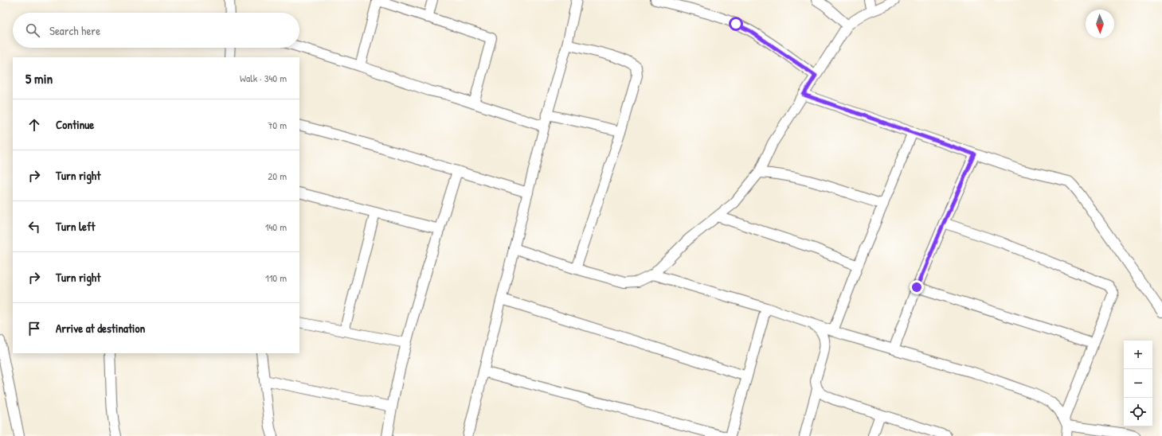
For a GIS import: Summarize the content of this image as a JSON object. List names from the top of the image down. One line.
{"north":"bottom","page":{"search":"Search here","heading":["5 min","Walk · 340 m"],"list":[["Continue","70 m"],["Turn right","20 m"],["Turn left","140 m"],["Turn right","110 m"],"Arrive at destination"],"map_buttons":["+","−"]}}
